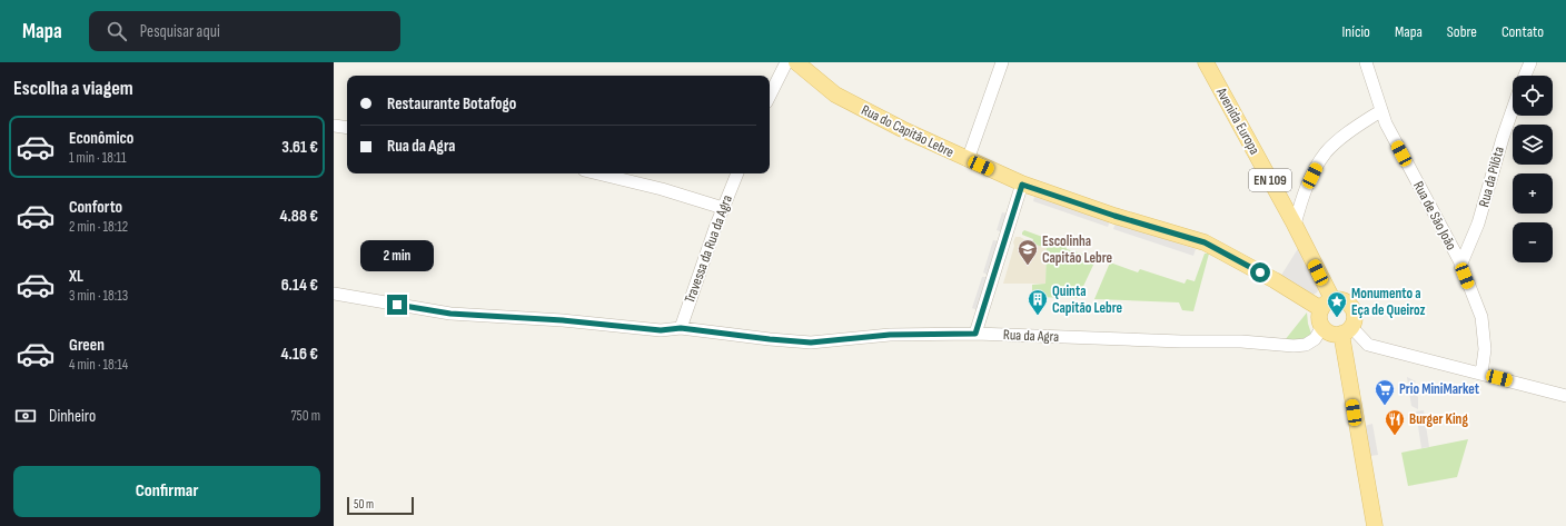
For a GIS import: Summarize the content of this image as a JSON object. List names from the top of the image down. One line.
{"streets":{"main road":["Avenida Europa","Rua do Capitão Lebre","EN 109"],"street":["Rua da Pilôta","Rua de São João","Travessa da Rua da Agra","Rua da Agra"]},"crossings":[["Avenida Europa","Rua do Capitão Lebre"],["Avenida Europa","Rua da Agra"],["Rua do Capitão Lebre","Rua da Agra"],["Rua da Pilôta","Rua de São João"],["Travessa da Rua da Agra","Rua da Agra"]],"places":{"school or university":["Escolinha Capitão Lebre"],"building":["Quinta Capitão Lebre"],"place":["Monumento a Eça de Queiroz"],"supermarket":["Prio MiniMarket"],"restaurant":["Burger King"]},"scale_bar":"50 m","page":{"header":"Mapa","search":"Pesquisar aqui","nav":["Início","Mapa","Sobre","Contato"],"heading":"Escolha a viagem","map_buttons":["+","−"],"banner":["Restaurante Botafogo","Rua da Agra"],"list":[{"name":"Econômico","note":"1 min · 18:11","value":"3.61 €"},{"name":"Conforto","note":"2 min · 18:12","value":"4.88 €"},{"name":"XL","note":"3 min · 18:13","value":"6.14 €"},{"name":"Green","note":"4 min · 18:14","value":"4.16 €"}],"bubble":"2 min","pay":["Dinheiro","750 m"],"buttons":"Confirmar","scale":"50 m"}}
